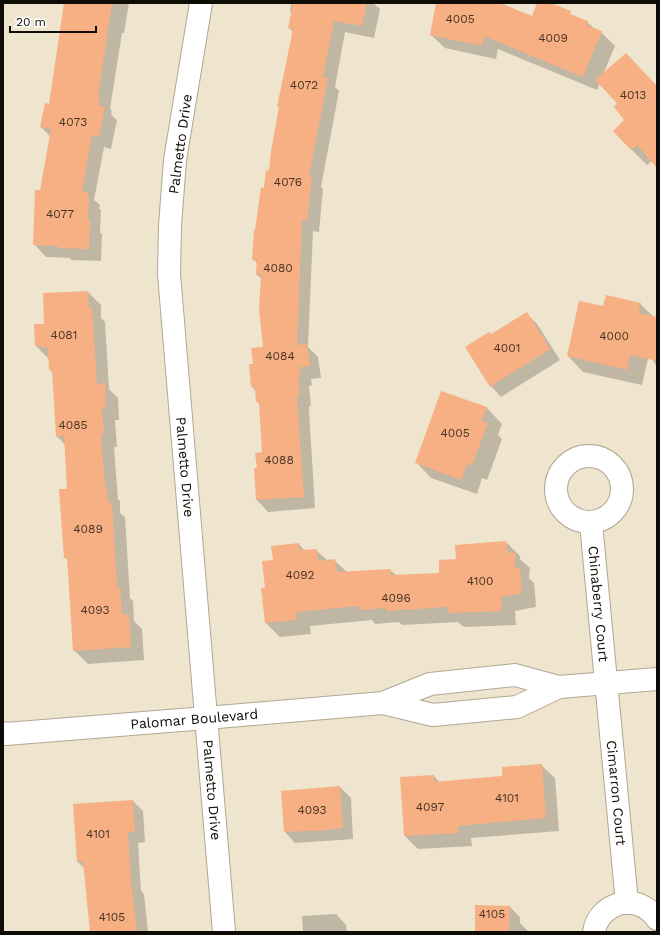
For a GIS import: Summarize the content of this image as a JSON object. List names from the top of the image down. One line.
{"streets":{"street":["Palmetto Drive","Chinaberry Court","Palomar Boulevard","Cimarron Court"]},"crossings":[["Palmetto Drive","Palomar Boulevard"],["Chinaberry Court","Palomar Boulevard"],["Chinaberry Court","Cimarron Court"],["Palomar Boulevard","Cimarron Court"]],"house_numbers":["4005","4009","4072","4013","4073","4076","4077","4080","4081","4000","4001","4084","4085","4005","4088","4089","4092","4100","4096","4093","4101","4097","4093","4101","4105","4105"],"scale_bar":"20 m"}
